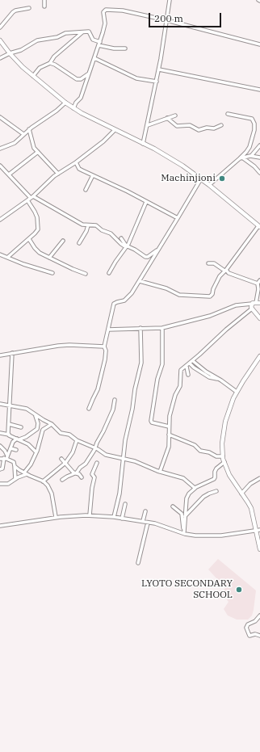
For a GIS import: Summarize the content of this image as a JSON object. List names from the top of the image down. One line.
{"places":["Machinjioni","LYOTO SECONDARY SCHOOL"],"scale_bar":"200 m"}
